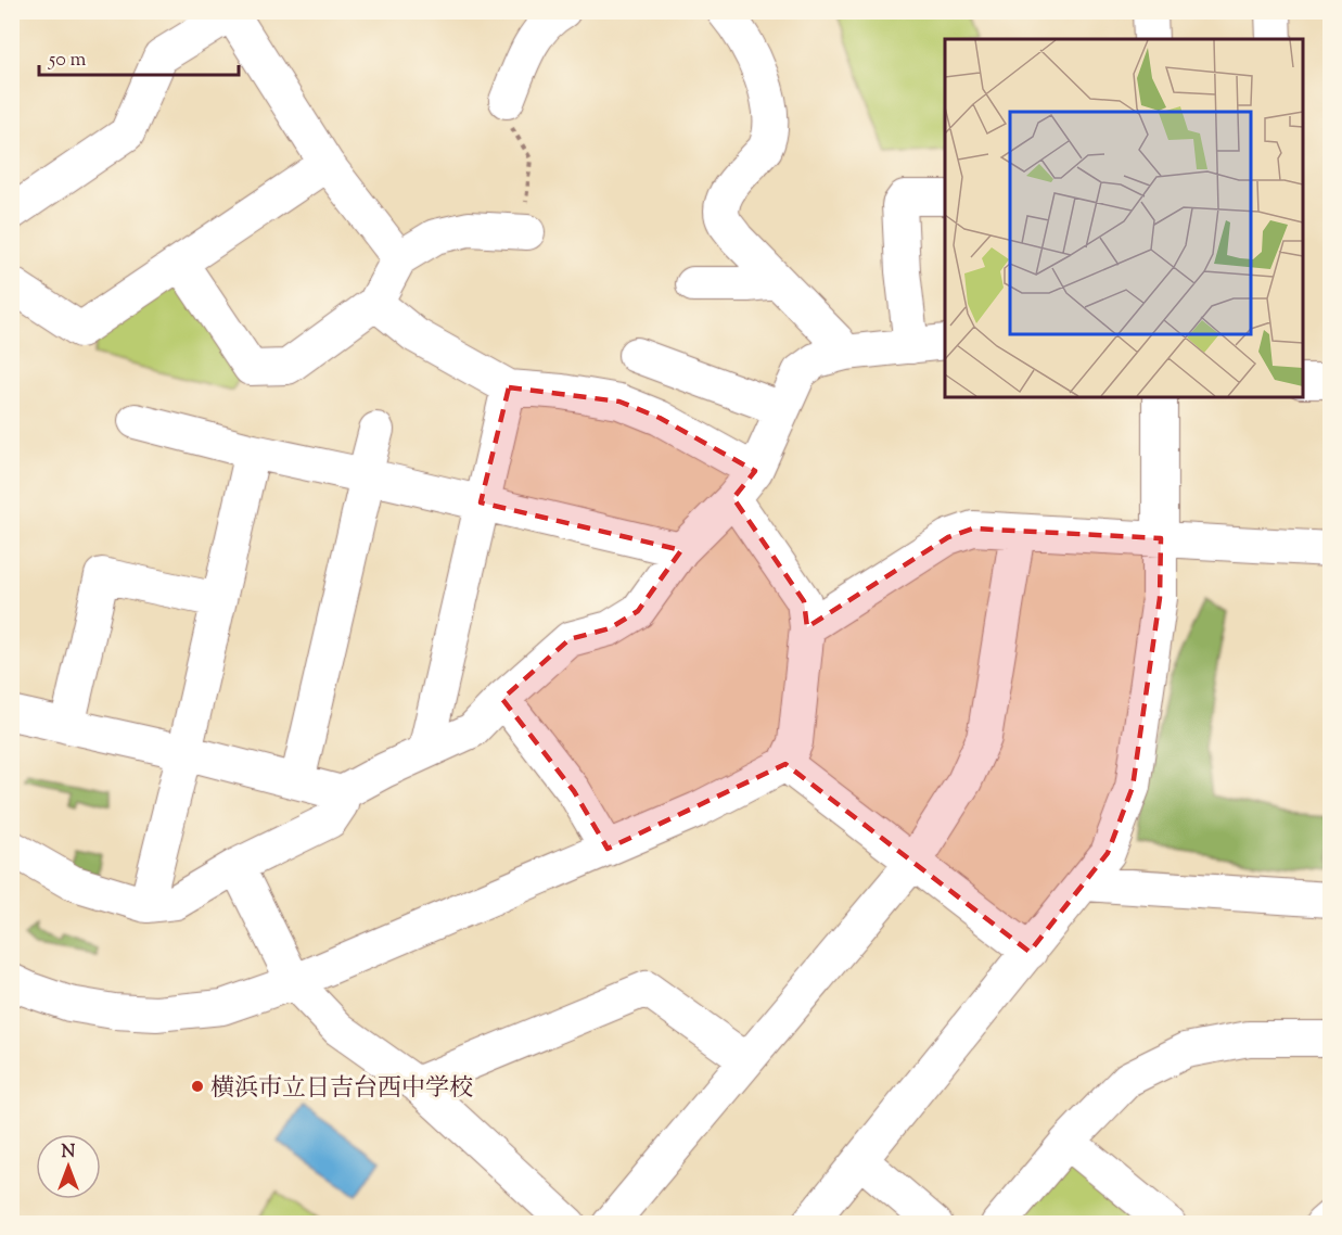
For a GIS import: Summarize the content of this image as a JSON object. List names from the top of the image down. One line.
{"places":["横浜市立日吉台西中学校"],"scale_bar":"50 m","north":"top"}
